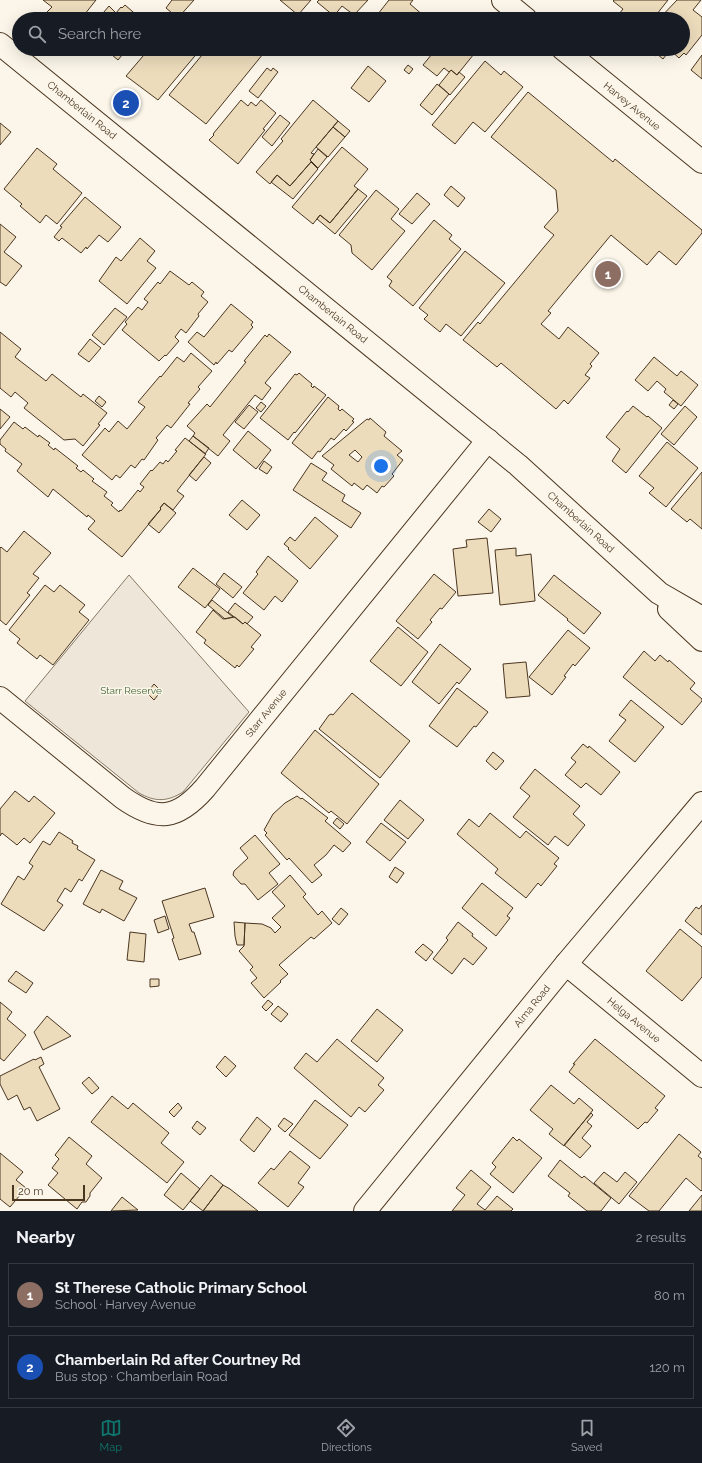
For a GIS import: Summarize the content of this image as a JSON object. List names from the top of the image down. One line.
{"streets":{"street":["Harvey Avenue","Chamberlain Road","Starr Avenue","Alma Road","Helga Avenue"]},"crossings":[["Chamberlain Road","Starr Avenue"],["Alma Road","Helga Avenue"]],"parks":["Starr Reserve"],"scale_bar":"20 m","page":{"search":"Search here","pins":["2","1"],"scale":"20 m","heading":["Nearby","2 results"],"list":[{"mark":"1","name":"St Therese Catholic Primary School","note":"School · Harvey Avenue","value":"80 m"},{"mark":"2","name":"Chamberlain Rd after Courtney Rd","note":"Bus stop · Chamberlain Road","value":"120 m"}],"nav":["Map","Directions","Saved"]}}
